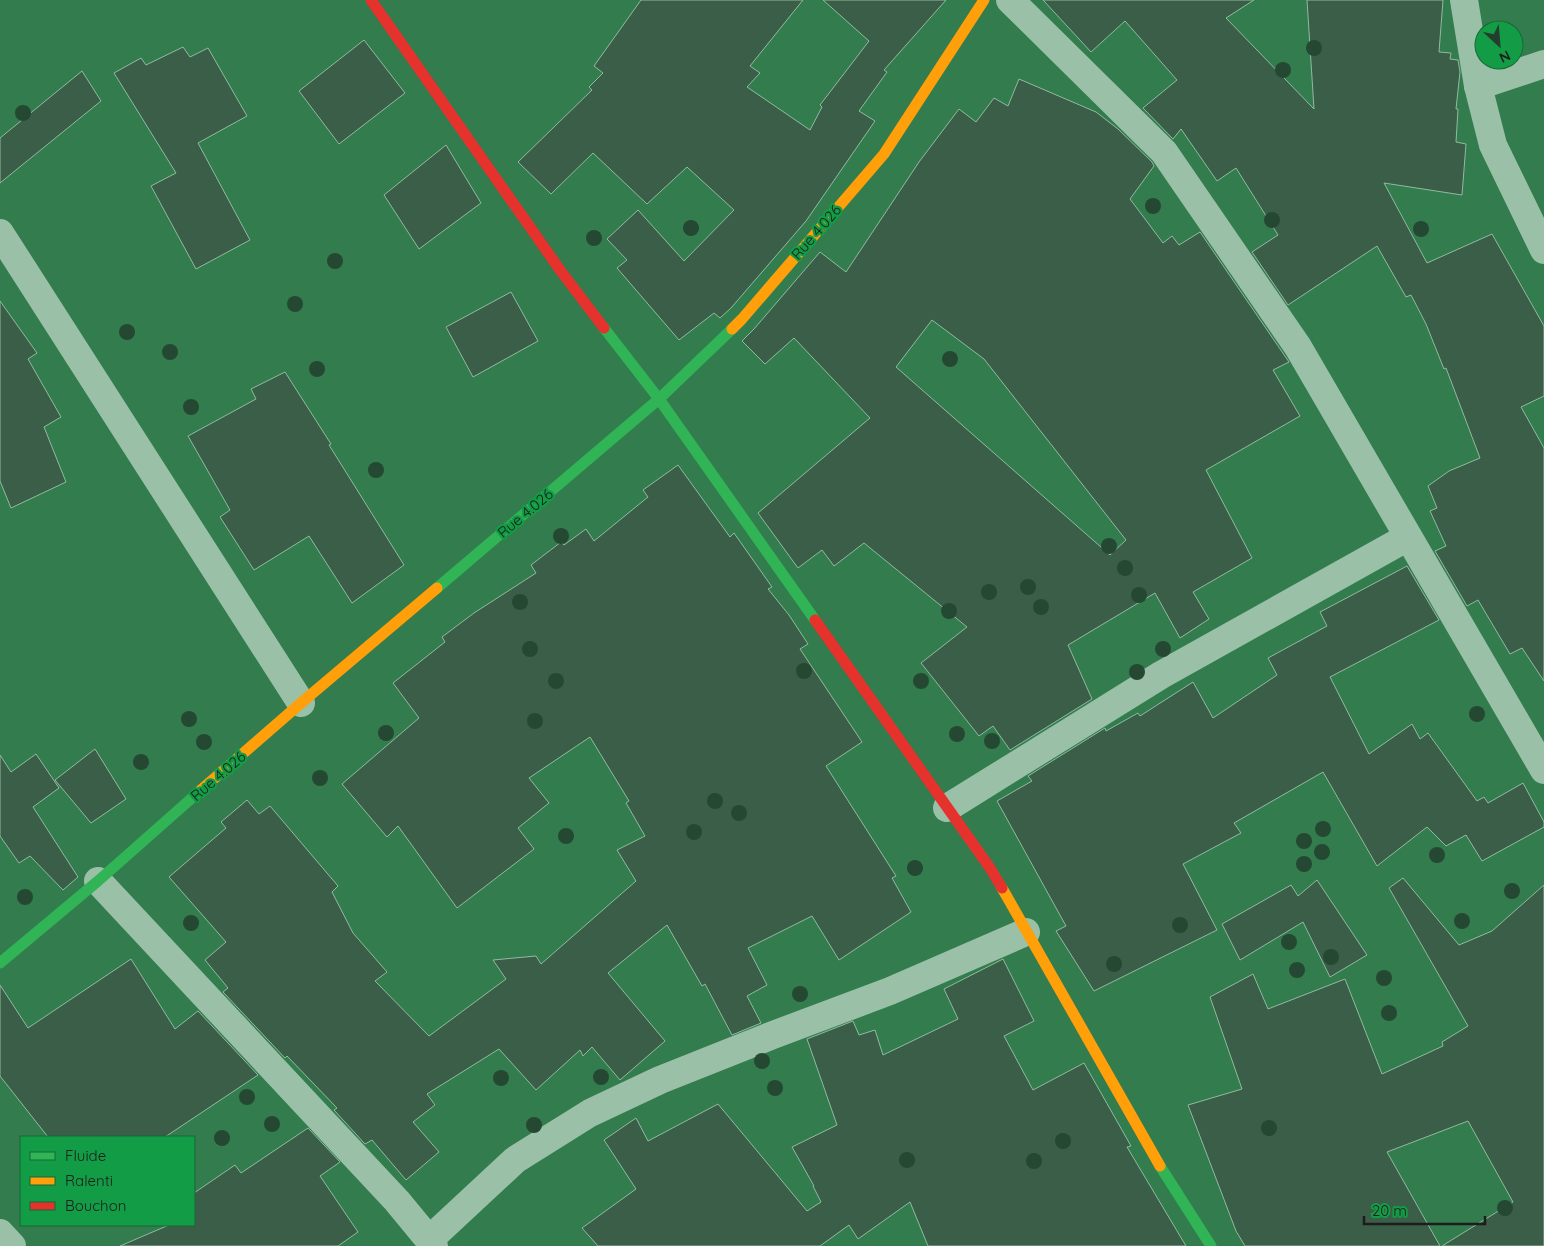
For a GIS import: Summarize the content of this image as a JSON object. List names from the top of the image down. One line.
{"streets":{"street":["Rue 4.026"]},"legend":["Fluide","Ralenti","Bouchon"],"scale_bar":"20 m","north":"bottom right"}
